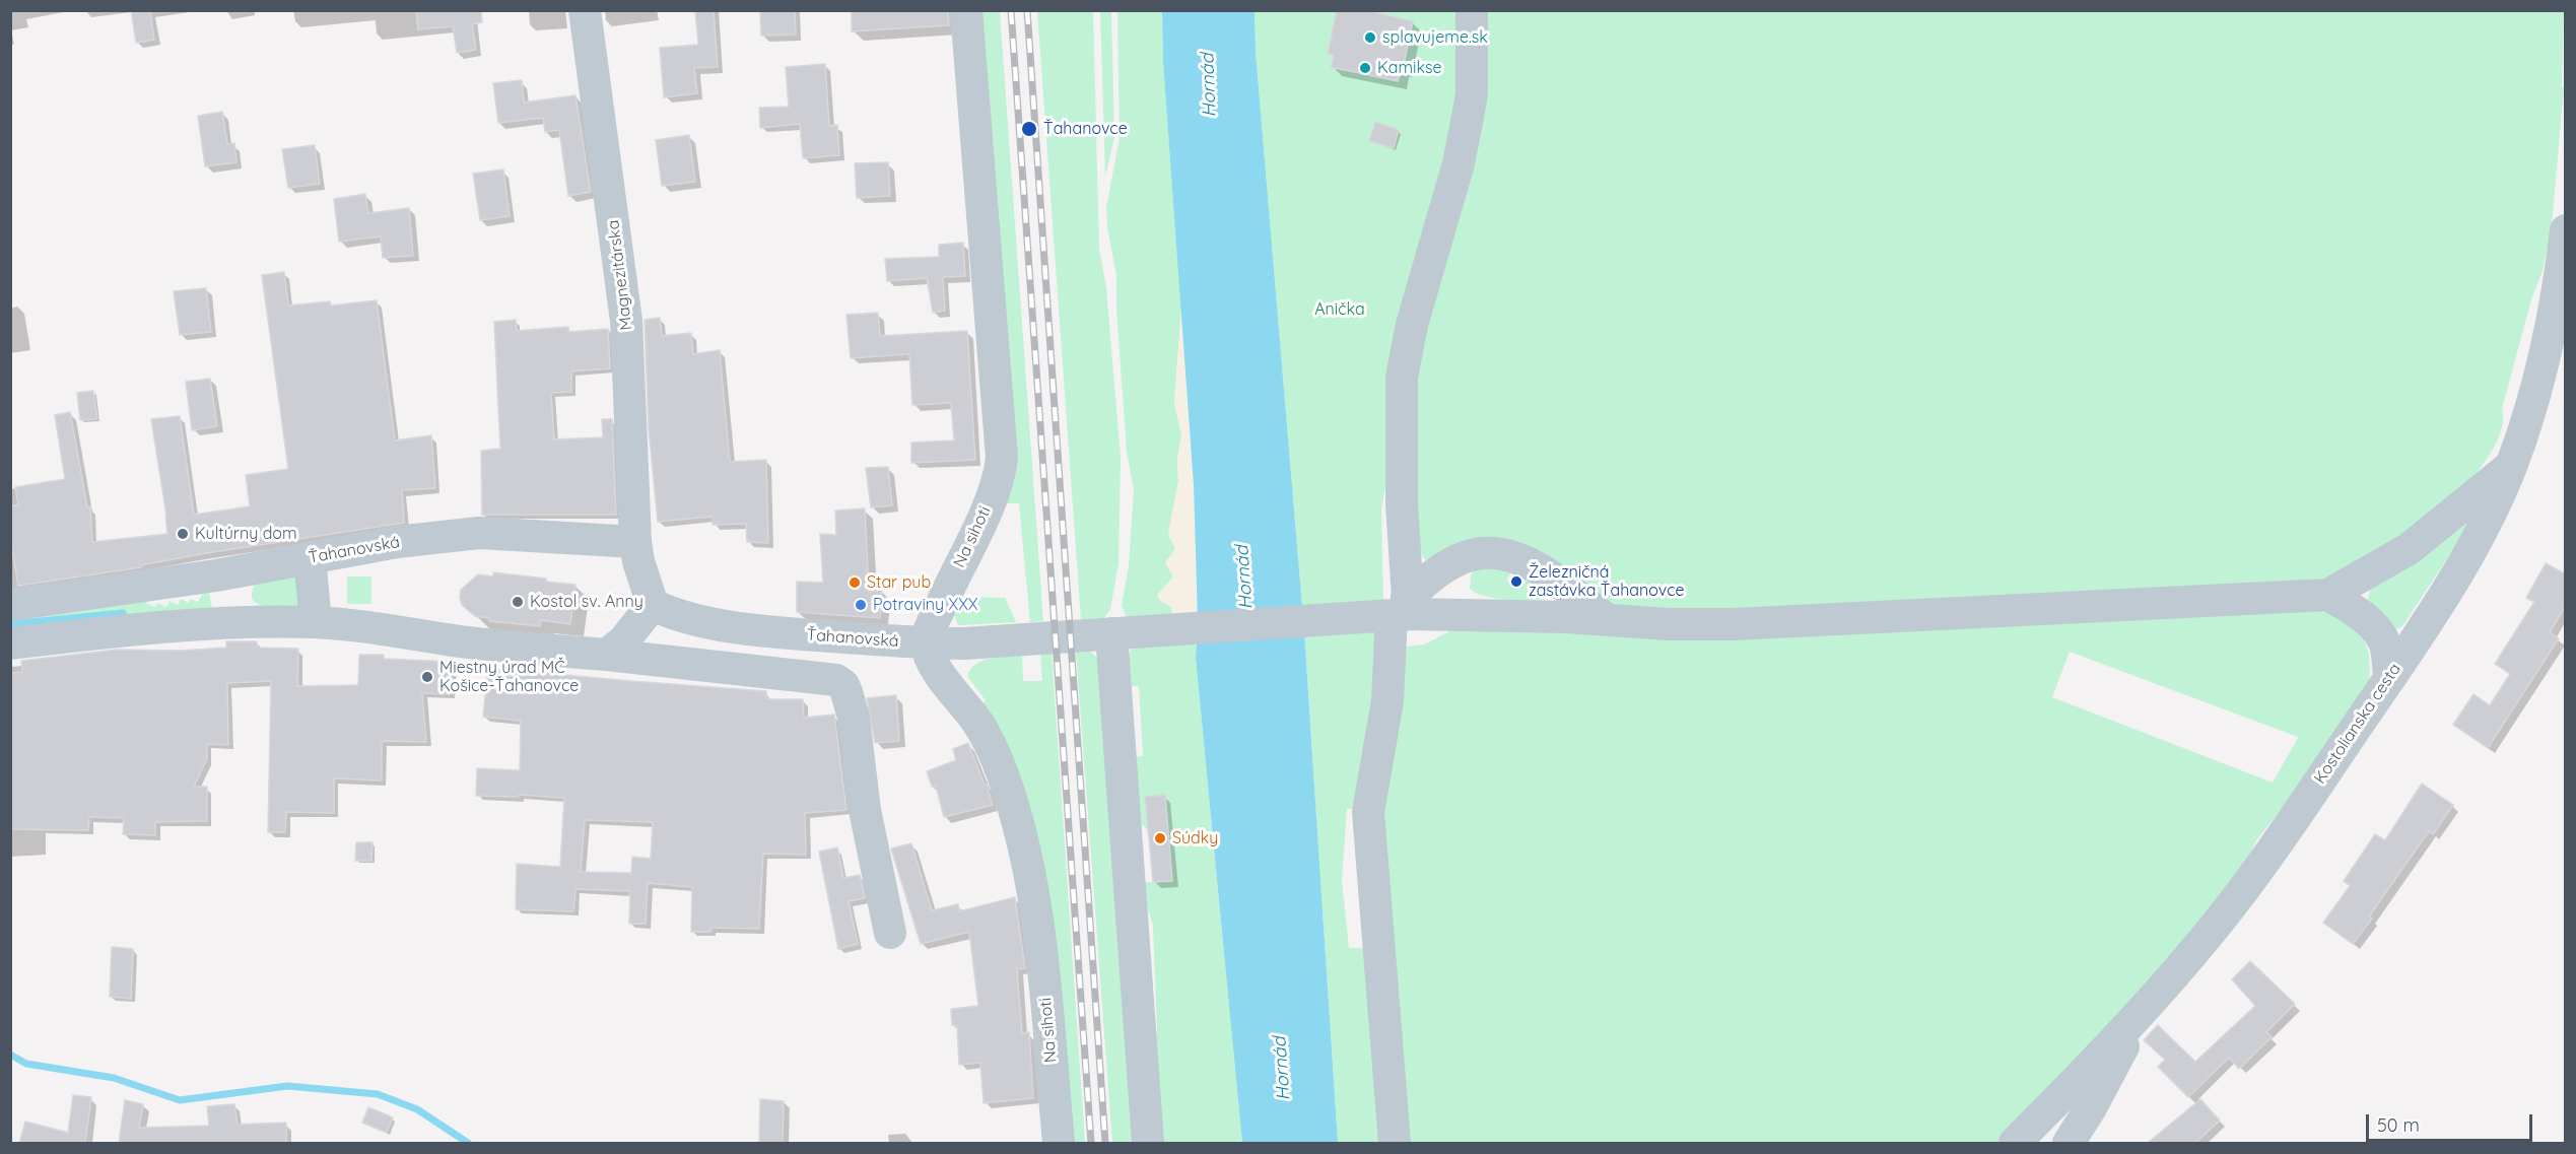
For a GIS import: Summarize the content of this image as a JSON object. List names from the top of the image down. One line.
{"streets":{"street":["Magnezitárska","Na sihoti","Ťahanovská","Kostolianska cesta"]},"crossings":[["Magnezitárska","Ťahanovská"],["Na sihoti","Ťahanovská"]],"water":["Hornád"],"parks":["Anička"],"places":["splavujeme.sk","Kamikse","Ťahanovce","Kultúrny dom","Železničná zastávka Ťahanovce","Star pub","Kostol sv. Anny","Potraviny XXX","Miestny úrad MČ Košice-Ťahanovce","Súdky"],"scale_bar":"50 m"}
